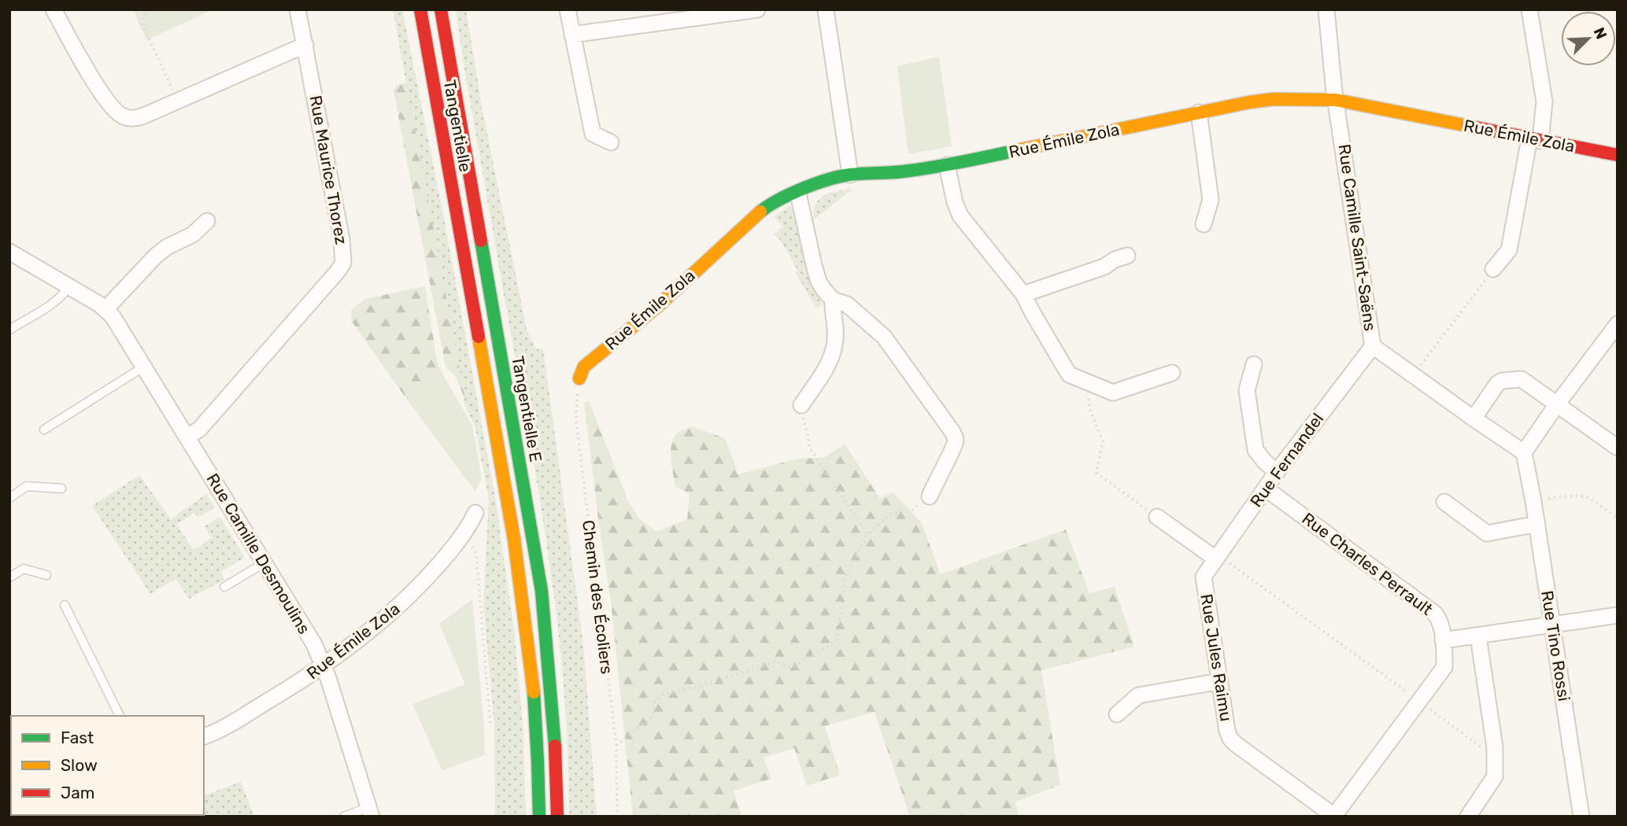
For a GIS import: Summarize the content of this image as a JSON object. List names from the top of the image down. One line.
{"streets":{"main road":["Tangentielle","Rue Émile Zola","Tangentielle E"],"street":["Rue Maurice Thorez","Rue Camille Saint-Saëns","Rue Fernandel","Rue Camille Desmoulins","Rue Charles Perrault","Rue Tino Rossi","Rue Jules Raimu"],"path":["Chemin des Écoliers"]},"crossings":[["Tangentielle","Tangentielle E"],["Rue Émile Zola","Rue Camille Saint-Saëns"],["Rue Émile Zola","Rue Camille Desmoulins"],["Rue Émile Zola","Chemin des Écoliers"],["Rue Maurice Thorez","Rue Camille Desmoulins"],["Rue Camille Saint-Saëns","Rue Fernandel"],["Rue Camille Saint-Saëns","Rue Tino Rossi"],["Rue Fernandel","Rue Charles Perrault"],["Rue Fernandel","Rue Jules Raimu"],["Rue Charles Perrault","Rue Jules Raimu"]],"legend":["Fast","Slow","Jam"],"north":"top right"}
